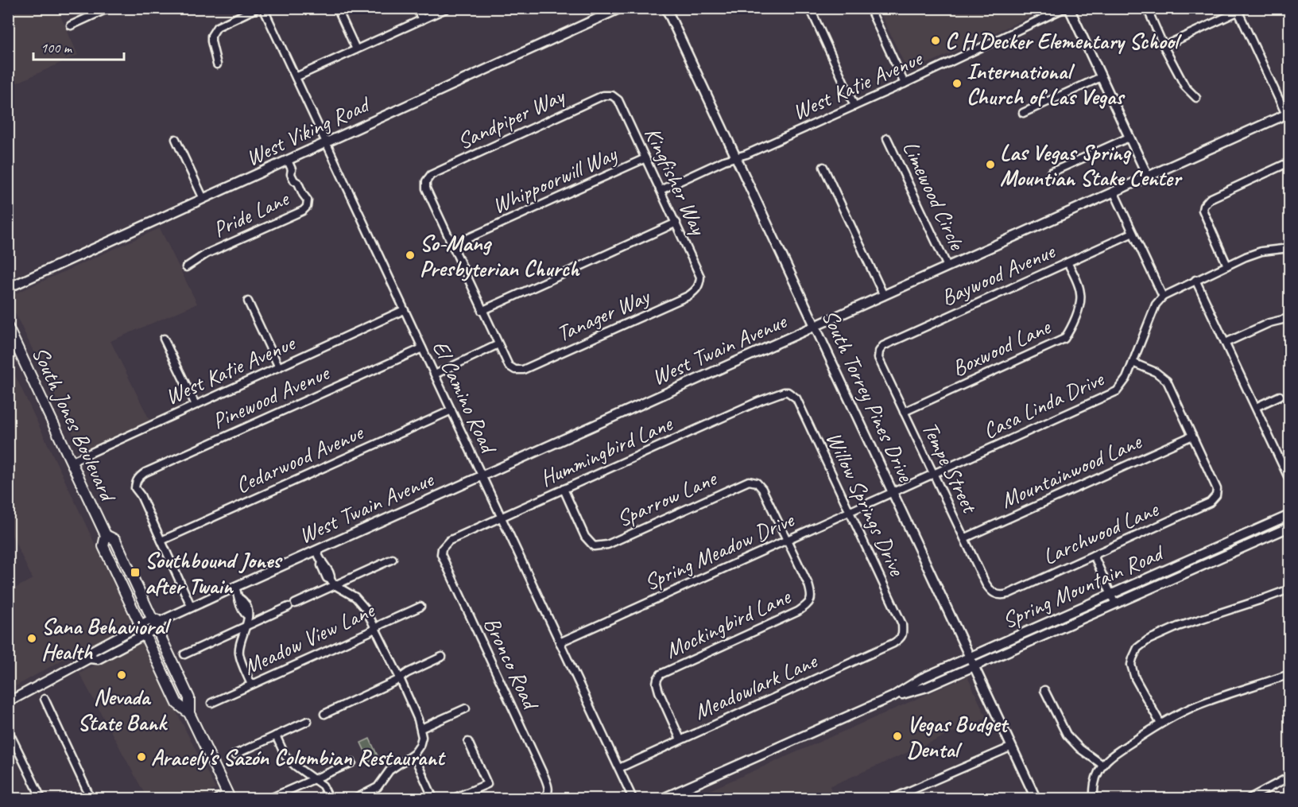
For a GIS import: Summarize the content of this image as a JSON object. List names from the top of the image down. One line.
{"streets":{"main road":["South Jones Boulevard"],"street":["West Katie Avenue","Sandpiper Way","West Viking Road","Whippoorwill Way","Kingfisher Way","Limewood Circle","Pride Lane","Baywood Avenue","Tanager Way","Boxwood Lane","West Twain Avenue","South Torrey Pines Drive","El Camino Road","Pinewood Avenue","Casa Linda Drive","Hummingbird Lane","Cedarwood Avenue","Tempe Street","Mountainwood Lane","Sparrow Lane","Willow Springs Drive","Larchwood Lane","Spring Meadow Drive","Spring Mountain Road","Mockingbird Lane","Meadow View Lane","Bronco Road","Meadowlark Lane"]},"crossings":[["West Katie Avenue","Kingfisher Way"],["West Katie Avenue","South Torrey Pines Drive"],["West Katie Avenue","El Camino Road"],["West Katie Avenue","South Jones Boulevard"],["Sandpiper Way","Whippoorwill Way"],["Sandpiper Way","Kingfisher Way"],["West Viking Road","Pride Lane"],["West Viking Road","El Camino Road"],["Whippoorwill Way","Kingfisher Way"],["Kingfisher Way","Tanager Way"],["Limewood Circle","West Twain Avenue"],["Baywood Avenue","Boxwood Lane"],["Baywood Avenue","Tempe Street"],["Boxwood Lane","Tempe Street"],["West Twain Avenue","South Torrey Pines Drive"],["West Twain Avenue","El Camino Road"],["West Twain Avenue","South Jones Boulevard"],["South Torrey Pines Drive","Casa Linda Drive"],["South Torrey Pines Drive","Spring Meadow Drive"],["South Torrey Pines Drive","Spring Mountain Road"],["El Camino Road","Pinewood Avenue"],["El Camino Road","Hummingbird Lane"],["El Camino Road","Cedarwood Avenue"],["El Camino Road","Spring Meadow Drive"],["El Camino Road","Meadowlark Lane"],["Pinewood Avenue","Cedarwood Avenue"],["Casa Linda Drive","Tempe Street"],["Casa Linda Drive","Spring Meadow Drive"],["Hummingbird Lane","Sparrow Lane"],["Hummingbird Lane","Willow Springs Drive"],["Hummingbird Lane","Bronco Road"],["Tempe Street","Mountainwood Lane"],["Tempe Street","Larchwood Lane"],["Mountainwood Lane","Larchwood Lane"],["Sparrow Lane","Spring Meadow Drive"],["Sparrow Lane","Mockingbird Lane"],["Willow Springs Drive","Spring Meadow Drive"],["Willow Springs Drive","Meadowlark Lane"],["Spring Meadow Drive","Mockingbird Lane"],["Mockingbird Lane","Meadowlark Lane"]],"places":{"other":["C H Decker Elementary School","International Church of Las Vegas","Las Vegas Spring Mountian Stake Center","So-Mang Presbyterian Church","Sana Behavioral Health","Nevada State Bank","Vegas Budget Dental","Aracely's Sazón Colombian Restaurant"],"transit":["Southbound Jones after Twain"]},"scale_bar":"100 m"}
